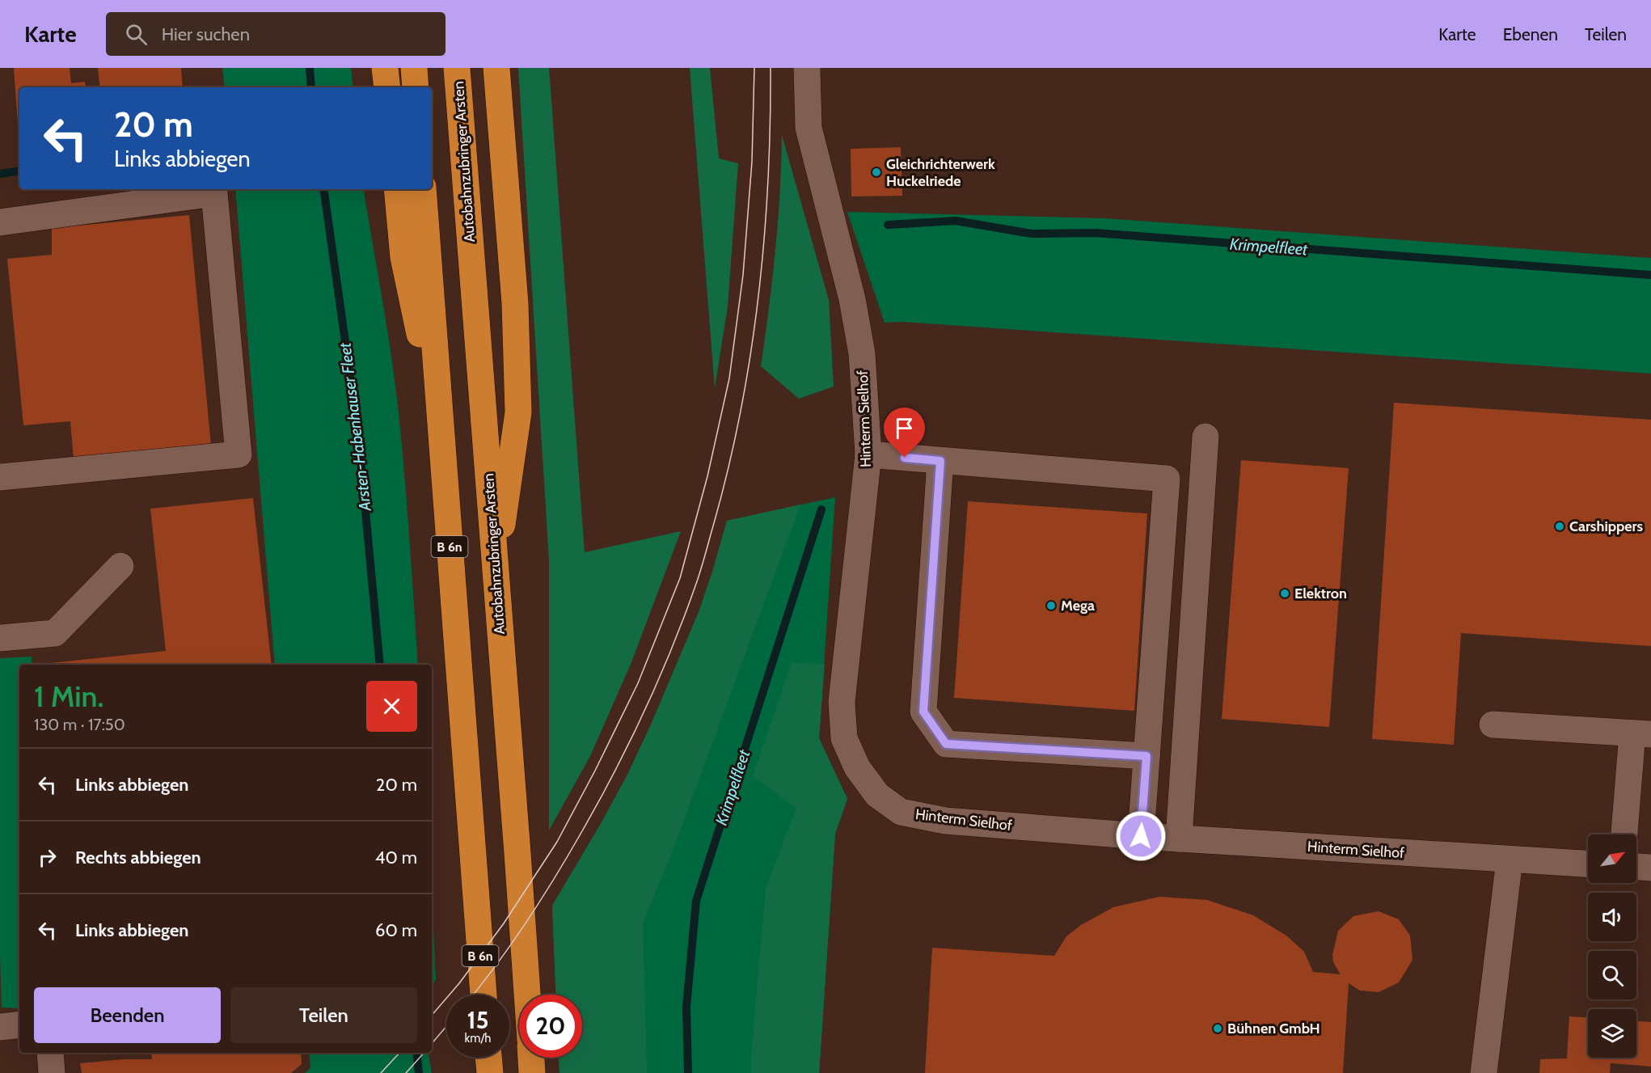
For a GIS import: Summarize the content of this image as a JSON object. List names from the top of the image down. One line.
{"streets":{"highway":["Autobahnzubringer Arsten","B 6n"],"street":["Hinterm Sielhof"]},"water":["Krimpelfleet","Arsten-Habenhauser Fleet"],"places":["Gleichrichterwerk Huckelriede","Carshippers","Elektron","Mega","Bühnen GmbH"],"north":"top right","page":{"header":"Karte","search":"Hier suchen","nav":["Karte","Ebenen","Teilen"],"turn":["20 m","Links abbiegen"],"heading":["1 Min.","130 m · 17:50"],"list":[{"name":"Links abbiegen","value":"20 m"},{"name":"Rechts abbiegen","value":"40 m"},{"name":"Links abbiegen","value":"60 m"}],"buttons":["Beenden","Teilen"],"speed":"15 km/h","limit":"20"}}
